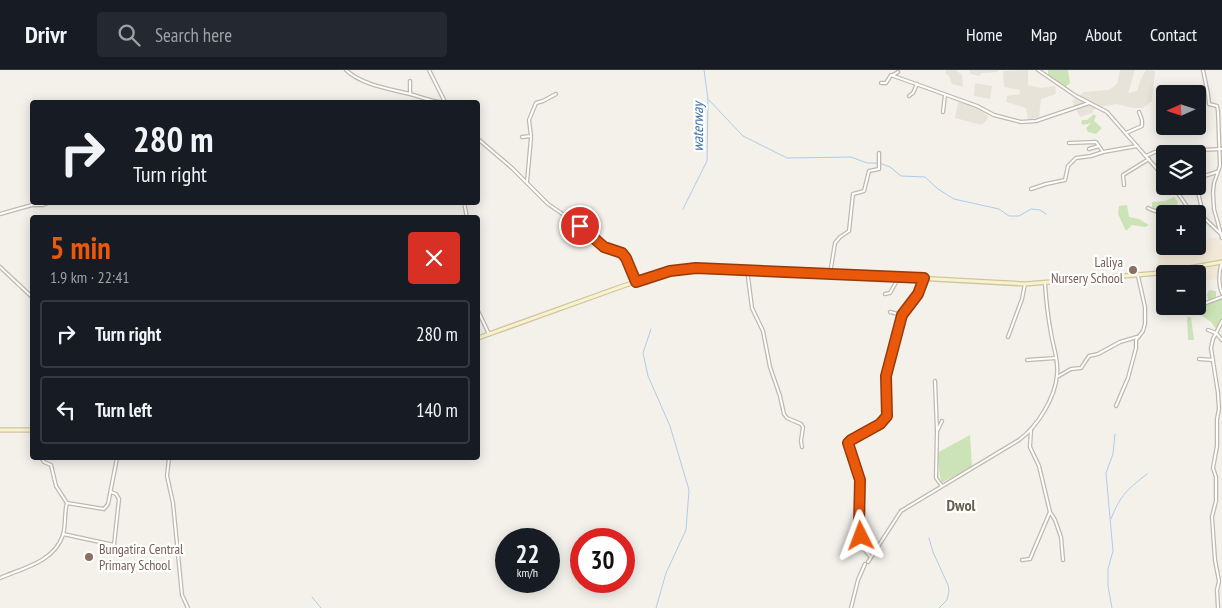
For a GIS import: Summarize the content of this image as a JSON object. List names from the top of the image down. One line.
{"districts":["Dwol"],"water":["waterway"],"places":["Laliya Nursery School","Bungatira Central Primary School"],"north":"left","page":{"header":"Drivr","search":"Search here","nav":["Home","Map","About","Contact"],"map_buttons":["+","−"],"turn":["280 m","Turn right"],"heading":["5 min","1.9 km · 22:41"],"list":[{"name":"Turn right","value":"280 m"},{"name":"Turn left","value":"140 m"}],"speed":"22 km/h","limit":"30"}}
